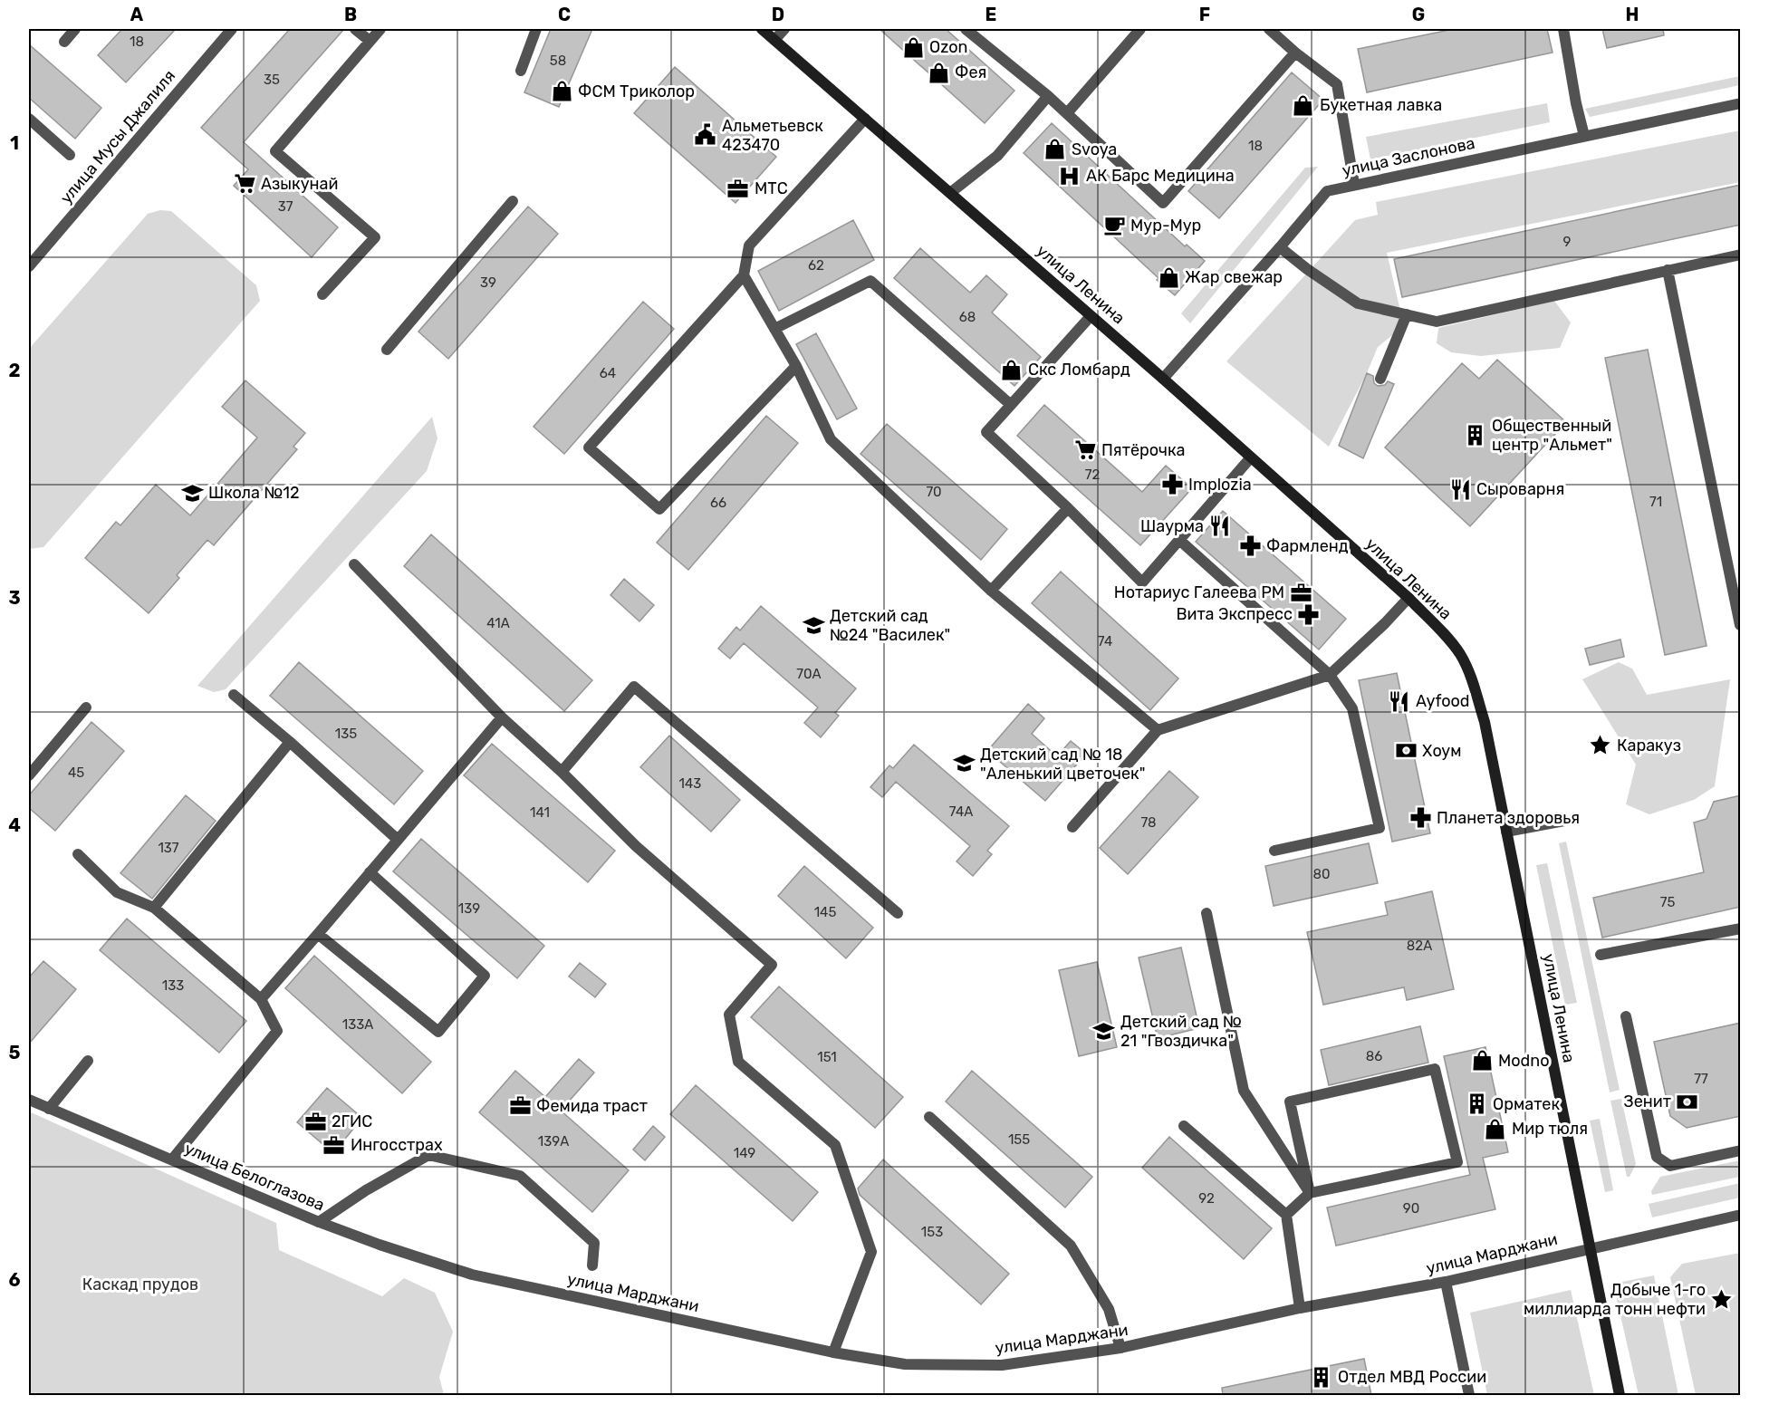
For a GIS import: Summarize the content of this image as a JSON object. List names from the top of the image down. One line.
{"streets":{"main road":["улица Ленина"],"street":["улица Мусы Джалиля","улица Заслонова","улица Белоглазова","улица Марджани"]},"crossings":[["улица Заслонова","улица Ленина"],["улица Ленина","улица Марджани"],["улица Белоглазова","улица Марджани"]],"parks":["Каскад прудов"],"places":{"shop":["Ozon","Фея","ФСМ Триколор","Букетная лавка","Svoya","Жар свежар","Скс Ломбард","Modno","Мир тюля"],"public building":["Альметьевск 423470"],"hospital":["АК Барс Медицина"],"supermarket":["Азыкунай","Пятёрочка"],"office":["МТС","Нотариус Галеева РМ","Фемида траст","2ГИС","Ингосстрах"],"cafe":["Мур-Мур"],"building":["Общественный центр \"Альмет\"","Орматек","Отдел МВД России"],"pharmacy":["Implozia","Фармленд","Вита Экспресс","Планета здоровья"],"restaurant":["Сыроварня","Шаурма","Ayfood"],"school or university":["Школа №12","Детский сад №24 \"Василек\"","Детский сад № 18 \"Аленький цветочек\"","Детский сад № 21 \"Гвоздичка\""],"place":["Каракуз","Добыче 1-го миллиарда тонн нефти"],"bank":["Хоум","Зенит"]},"house_numbers":["18","58","35","18","37","9","62","39","68","64","72","70","71","66","41А","74","70А","135","45","143","74А","141","78","137","80","75","139","145","82А","133","133А","86","151","77","155","139А","149","92","90","153"],"grid":{"columns":["A","B","C","D","E","F","G","H"],"rows":["1","2","3","4","5","6"]}}
